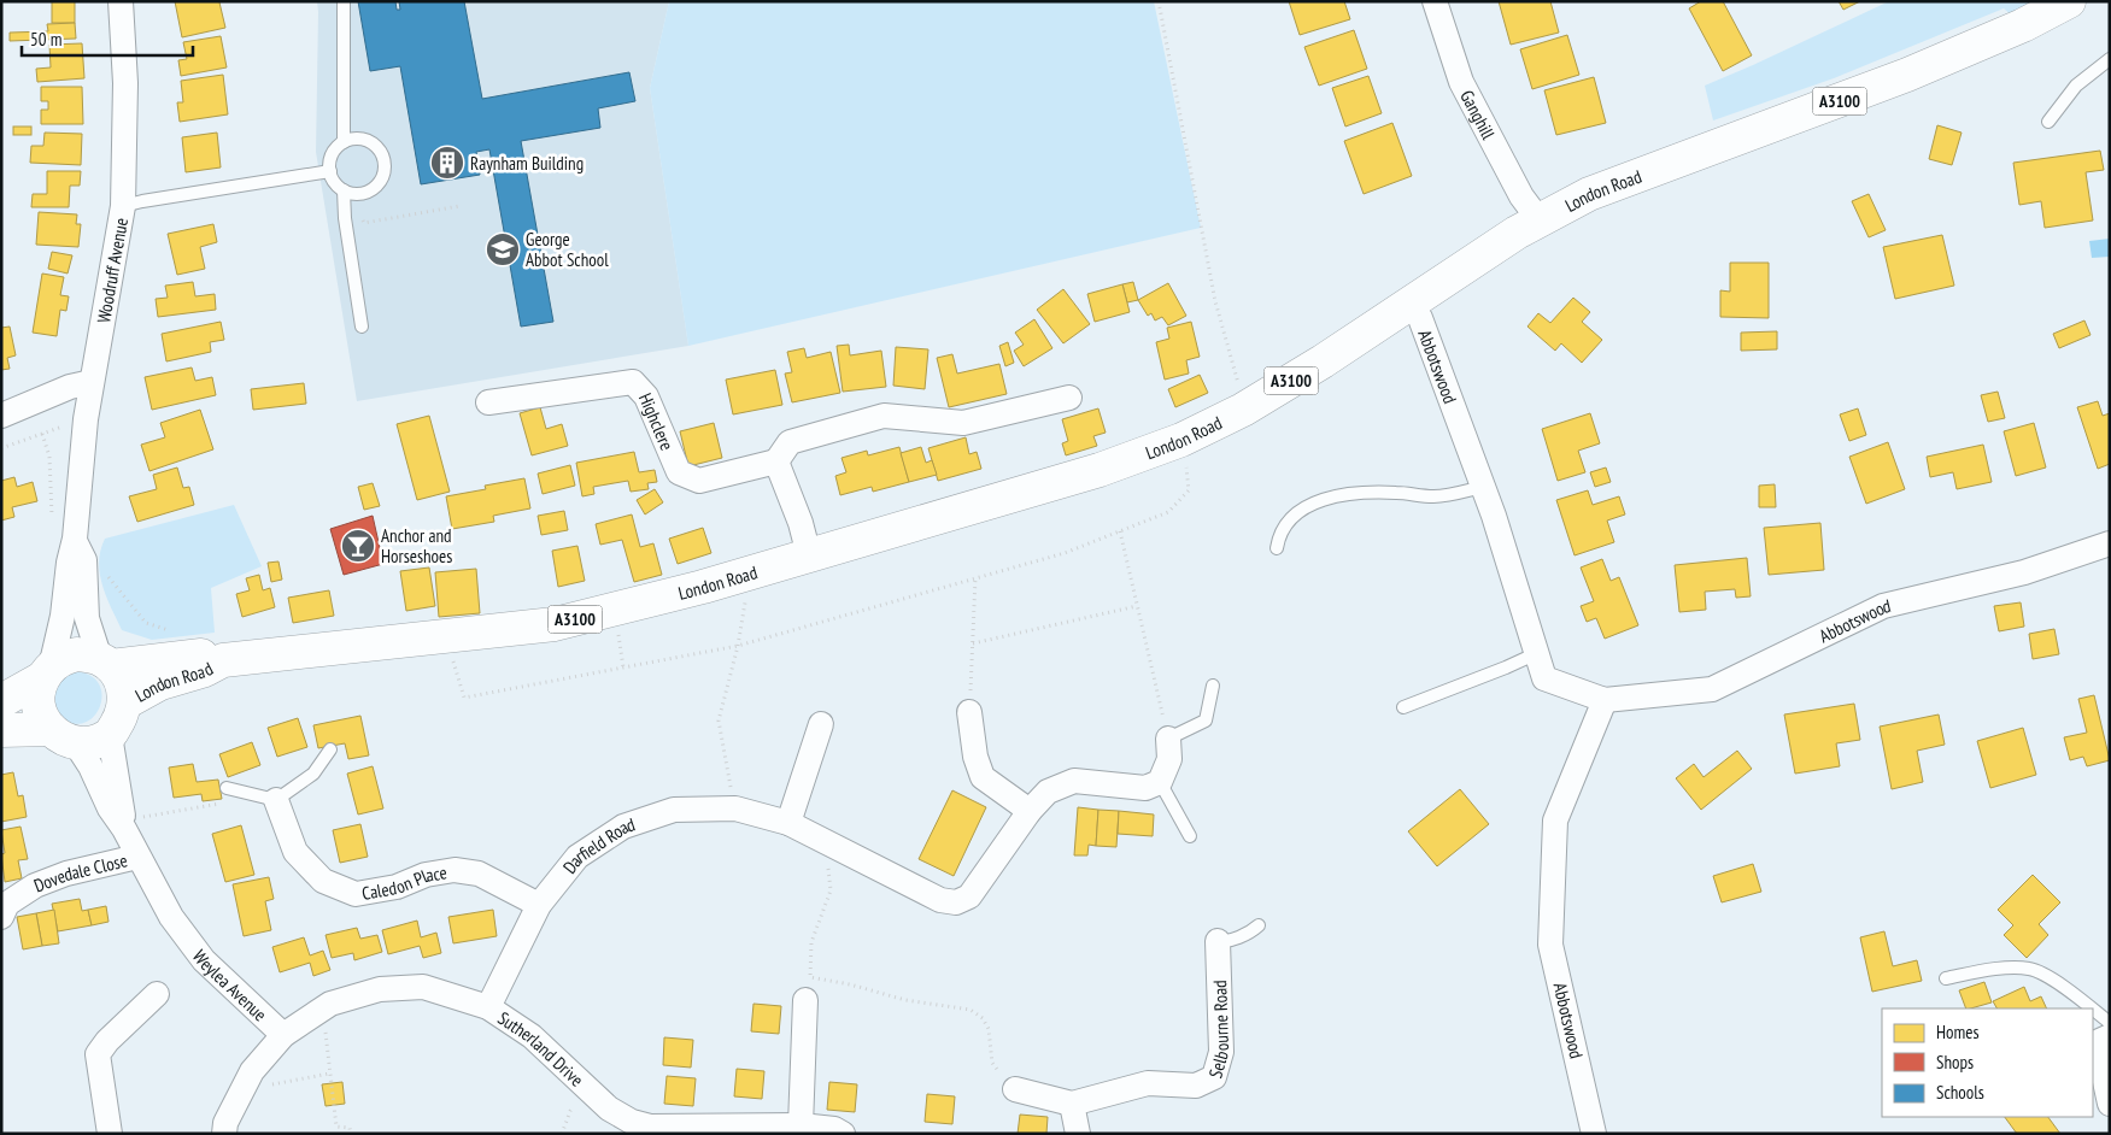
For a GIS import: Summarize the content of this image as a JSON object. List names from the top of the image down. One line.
{"streets":{"main road":["A3100","London Road"],"street":["Ganghill","Woodruff Avenue","Abbotswood","Highclere","Darfield Road","Dovedale Close","Caledon Place","Weylea Avenue","Selbourne Road","Sutherland Drive"]},"crossings":[["Ganghill","London Road"],["London Road","Woodruff Avenue"],["London Road","Abbotswood"],["London Road","Weylea Avenue"],["Woodruff Avenue","Weylea Avenue"],["Darfield Road","Caledon Place"],["Darfield Road","Sutherland Drive"],["Dovedale Close","Weylea Avenue"],["Weylea Avenue","Sutherland Drive"]],"places":{"building":["Raynham Building"],"school or university":["George Abbot School"],"bar":["Anchor and Horseshoes"]},"legend":["Homes","Shops","Schools"],"scale_bar":"50 m"}
